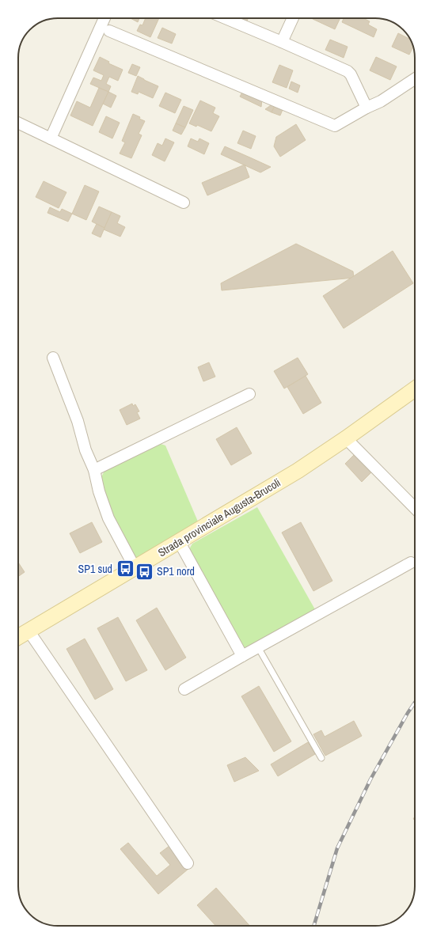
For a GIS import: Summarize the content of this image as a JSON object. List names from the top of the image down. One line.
{"streets":{"main road":["Strada provinciale Augusta-Brucoli"]},"places":{"bus stop":["SP1 sud","SP1 nord"]}}
